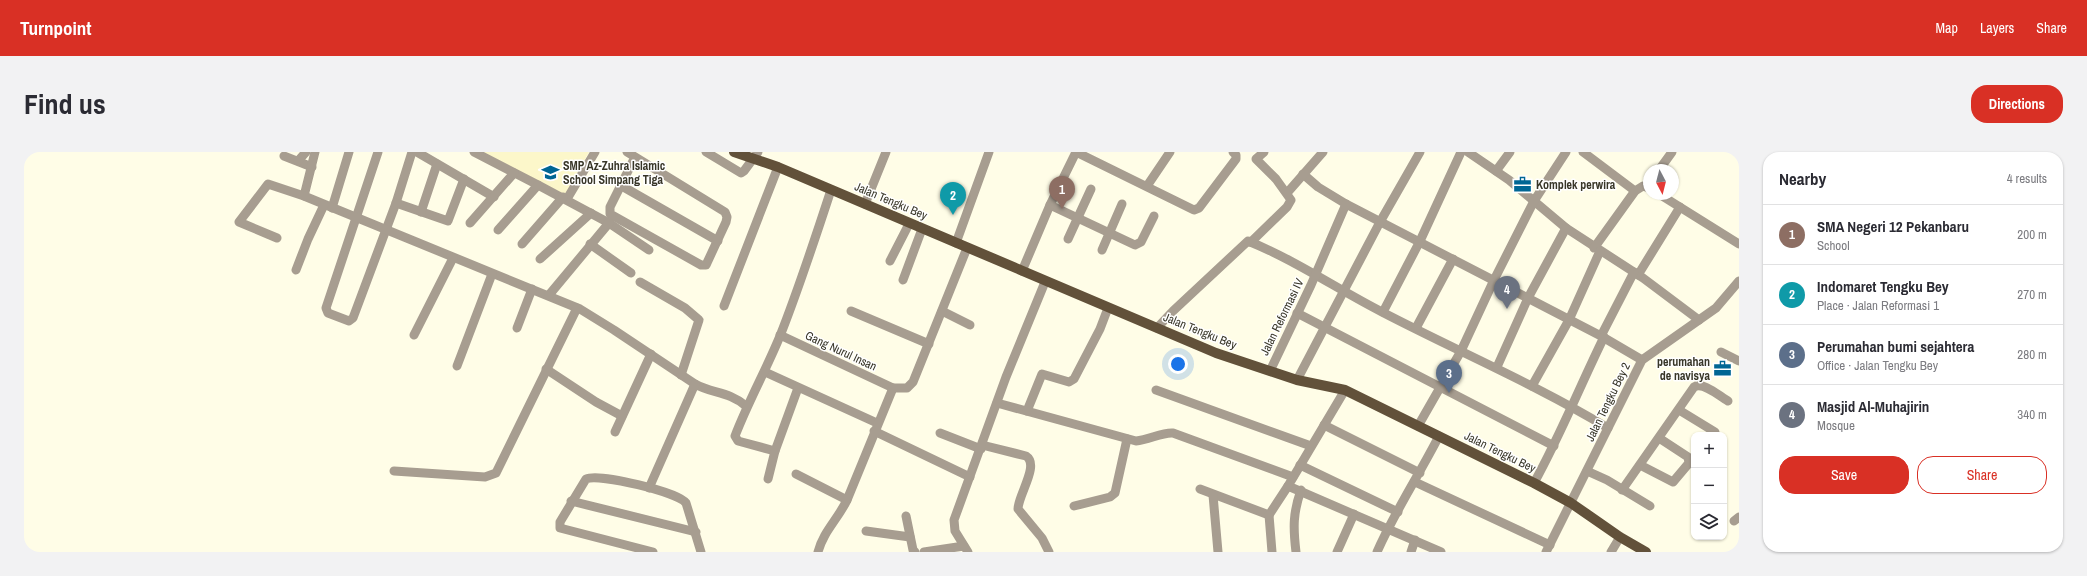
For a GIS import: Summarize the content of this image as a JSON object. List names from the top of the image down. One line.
{"streets":{"main road":["Jalan Tengku Bey"],"street":["Jalan Reformasi IV","Gang Nurul Insan","Jalan Tengku Bey 2"]},"crossings":[["Jalan Tengku Bey","Jalan Reformasi IV"],["Jalan Tengku Bey","Jalan Tengku Bey 2"]],"places":{"school or university":["SMP Az-Zuhra Islamic School Simpang Tiga"],"office":["Komplek perwira","perumahan de navisya"]},"north":"bottom","page":{"header":"Turnpoint","nav":["Map","Layers","Share"],"title":"Find us","buttons":["Directions",["Save","Share"]],"heading":["Nearby","4 results"],"pins":["1","2","4","3"],"list":[{"mark":"1","name":"SMA Negeri 12 Pekanbaru","note":"School","value":"200 m"},{"mark":"2","name":"Indomaret Tengku Bey","note":"Place · Jalan Reformasi 1","value":"270 m"},{"mark":"3","name":"Perumahan bumi sejahtera","note":"Office · Jalan Tengku Bey","value":"280 m"},{"mark":"4","name":"Masjid Al-Muhajirin","note":"Mosque","value":"340 m"}],"map_buttons":["+","−"]}}
